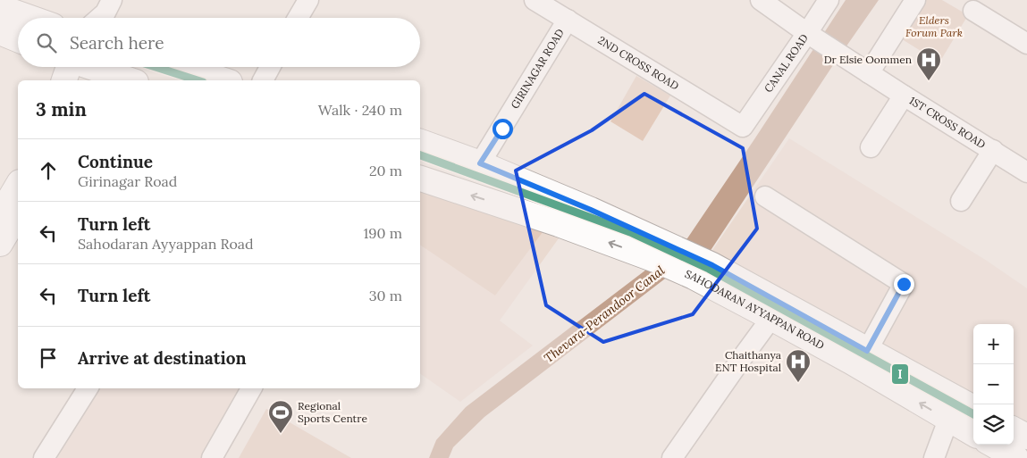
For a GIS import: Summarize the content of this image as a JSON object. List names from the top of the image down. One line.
{"streets":{"main road":["SAHODARAN AYYAPPAN ROAD"],"street":["2ND CROSS ROAD","CANAL ROAD","GIRINAGAR ROAD","1ST CROSS ROAD"]},"crossings":[["2ND CROSS ROAD","CANAL ROAD"],["2ND CROSS ROAD","GIRINAGAR ROAD"],["CANAL ROAD","1ST CROSS ROAD"],["GIRINAGAR ROAD","SAHODARAN AYYAPPAN ROAD"]],"water":["Thevara-Perandoor Canal"],"parks":["Elders Forum Park"],"places":{"hospital":["Dr Elsie Oommen","Chaithanya ENT Hospital"],"sports":["Regional Sports Centre"]},"lines":["transit line I"],"page":{"search":"Search here","heading":["3 min","Walk · 240 m"],"list":[["Continue","Girinagar Road","20 m"],["Turn left","Sahodaran Ayyappan Road","190 m"],["Turn left","30 m"],"Arrive at destination"],"map_buttons":["+","−"]}}
